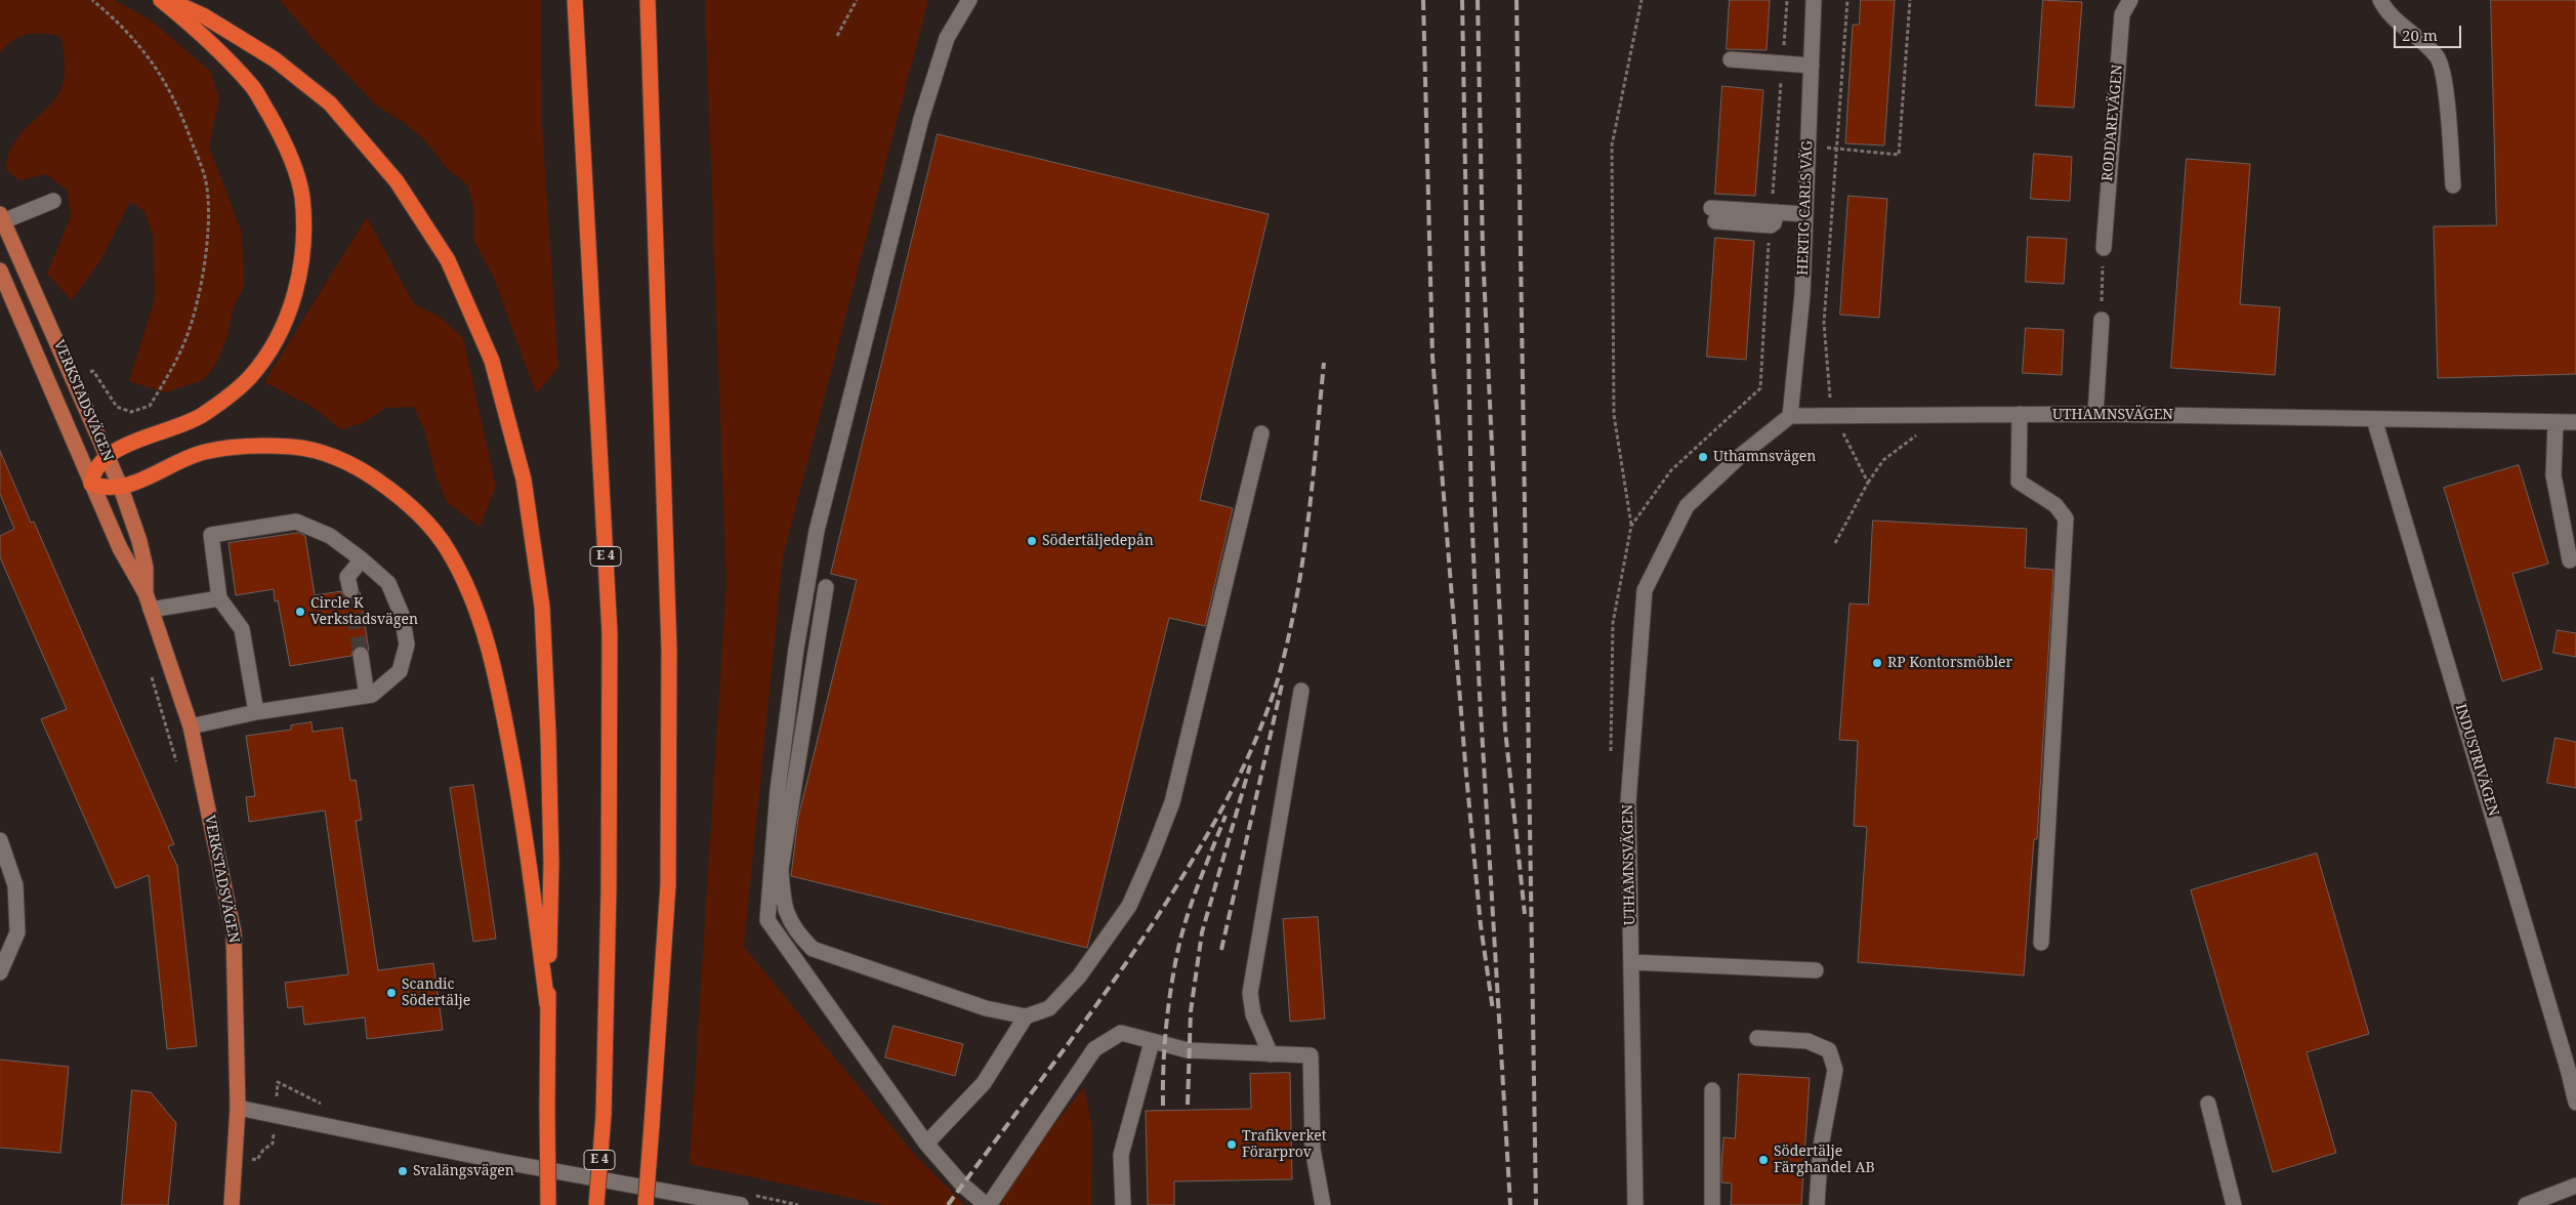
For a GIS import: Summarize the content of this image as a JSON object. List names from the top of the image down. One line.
{"streets":{"highway":["E 4"],"main road":["VERKSTADSVÄGEN"],"street":["RODDAREVÄGEN","HERTIG CARLS VÄG","UTHAMNSVÄGEN","INDUSTRIVÄGEN"]},"crossings":[["HERTIG CARLS VÄG","UTHAMNSVÄGEN"],["UTHAMNSVÄGEN","INDUSTRIVÄGEN"]],"places":["Uthamnsvägen","Södertäljedepån","Circle K Verkstadsvägen","RP Kontorsmöbler","Scandic Södertälje","Trafikverket Förarprov","Södertälje Färghandel AB","Svalängsvägen"],"scale_bar":"20 m"}
